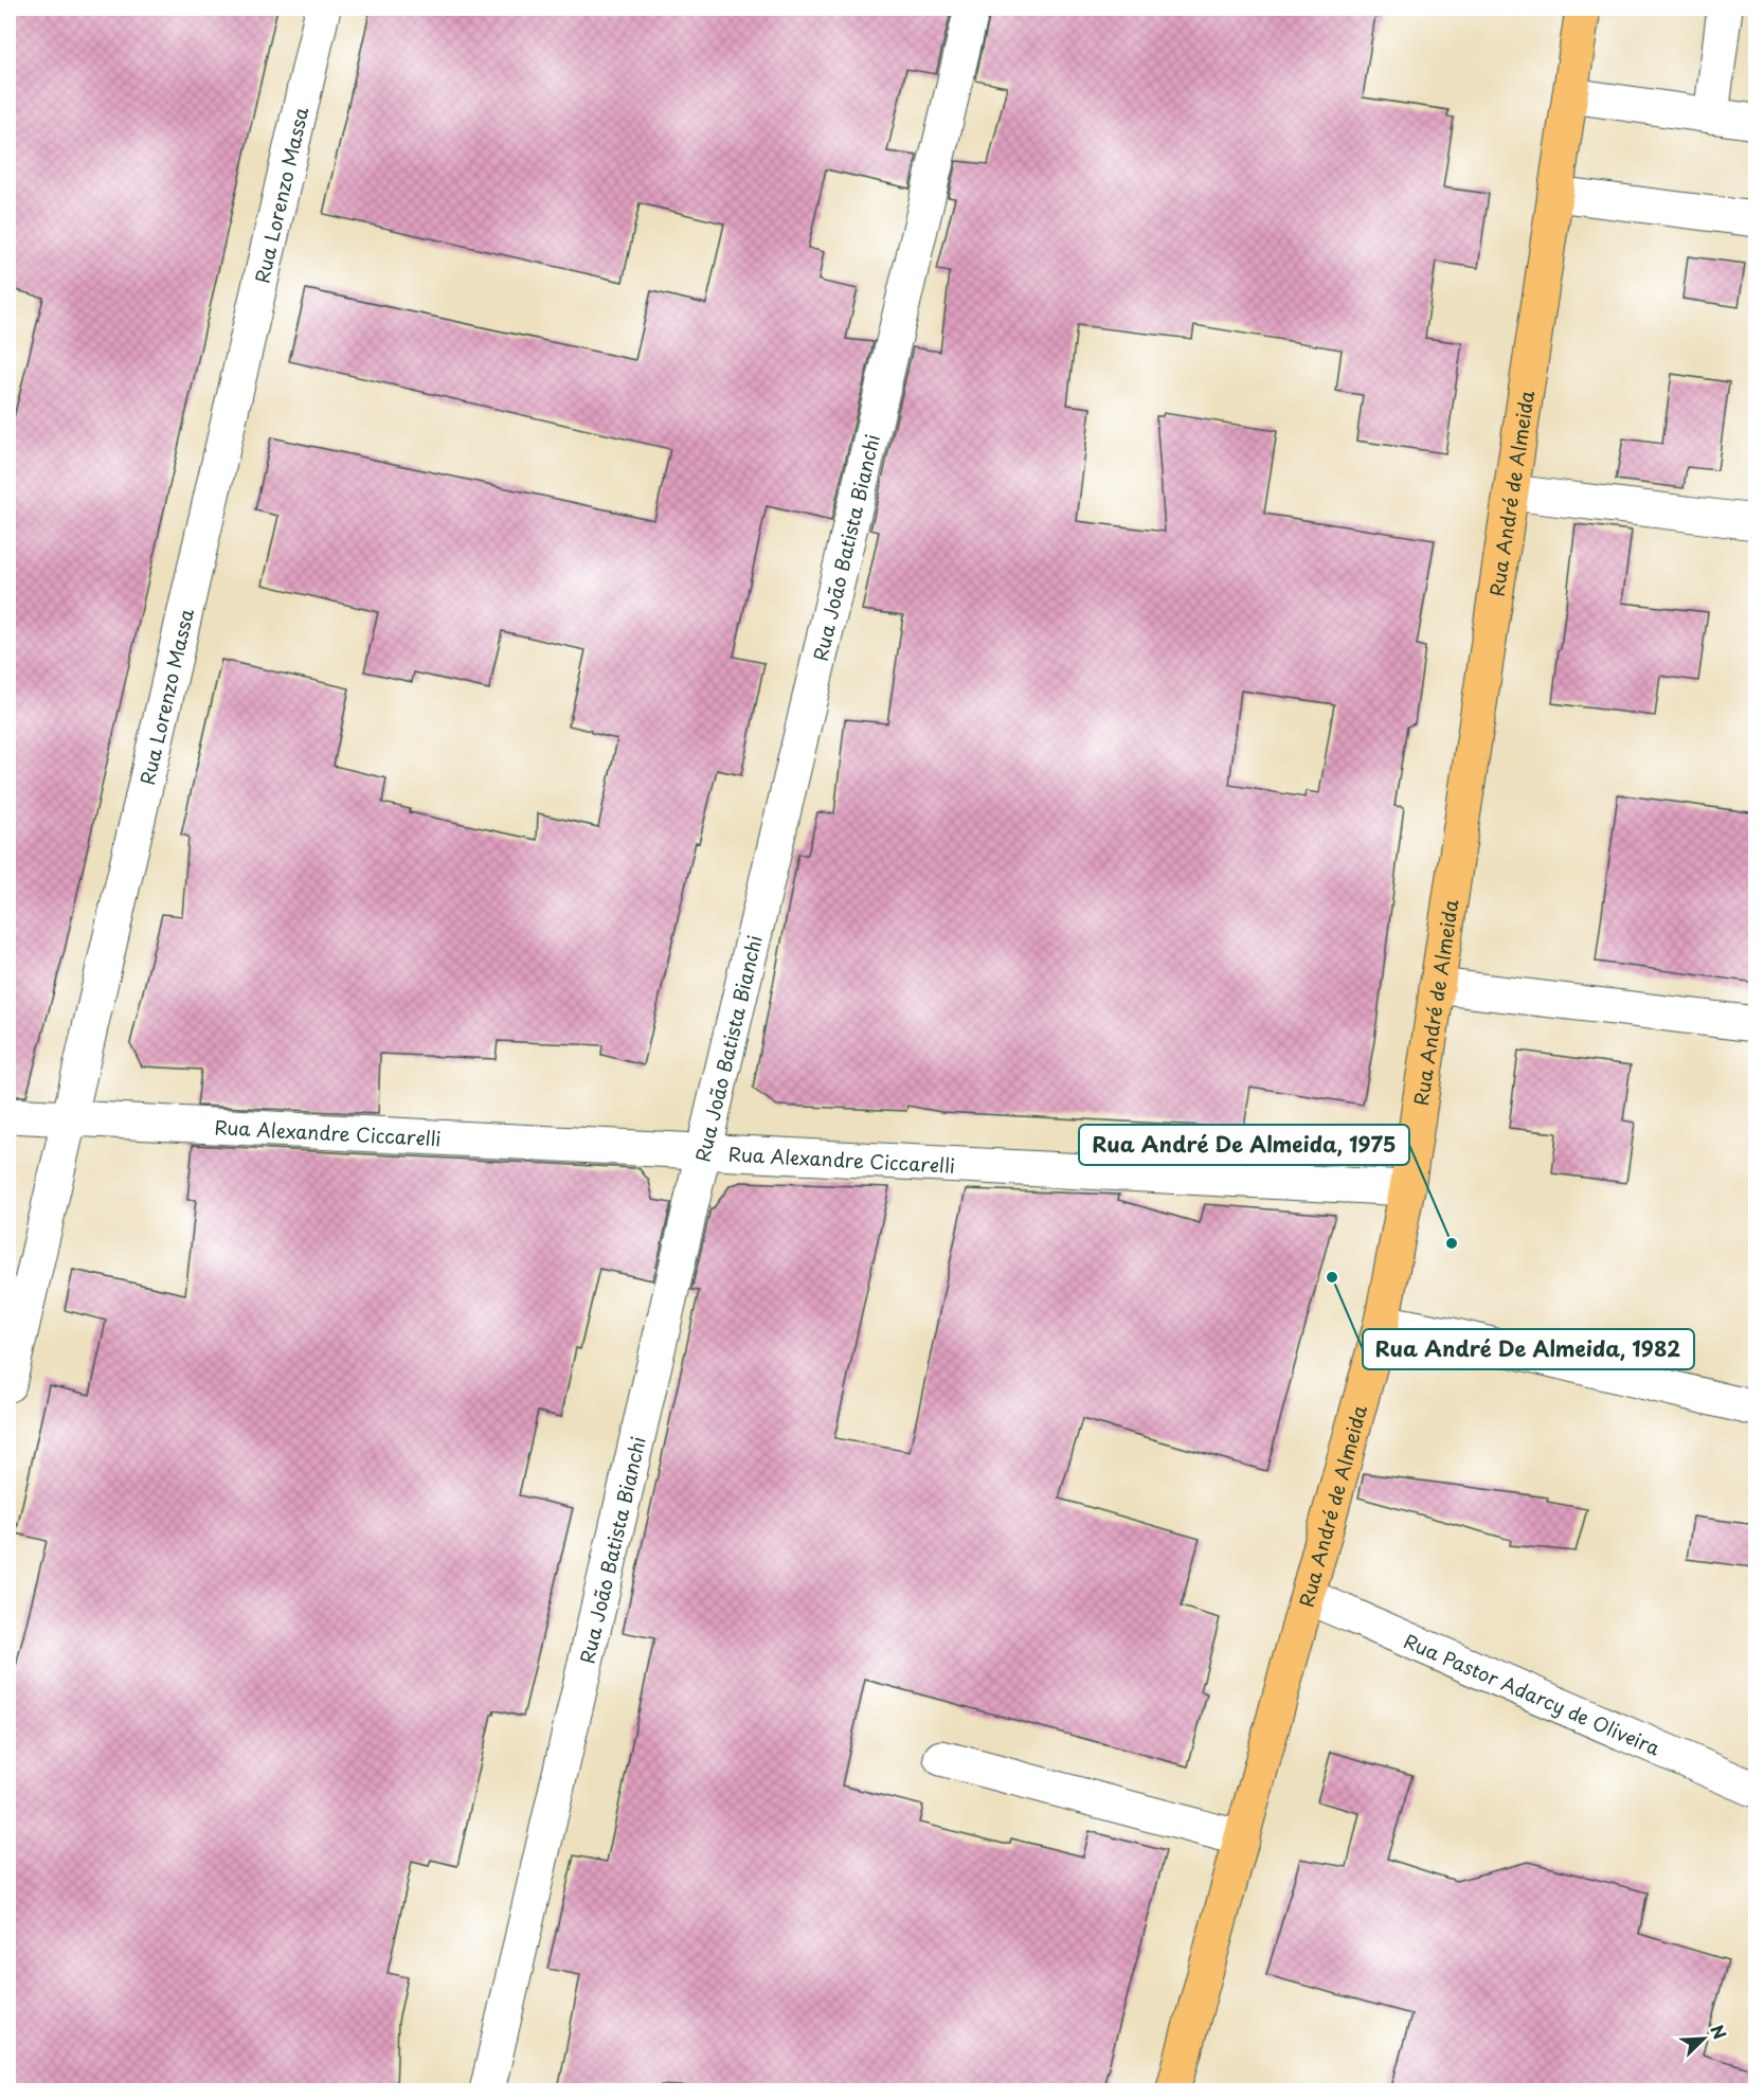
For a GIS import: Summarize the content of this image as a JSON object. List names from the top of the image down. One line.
{"streets":{"main road":["Rua André de Almeida"],"street":["Rua Lorenzo Massa","Rua João Batista Bianchi","Rua Alexandre Ciccarelli","Rua Pastor Adarcy de Oliveira"]},"crossings":[["Rua Lorenzo Massa","Rua Alexandre Ciccarelli"],["Rua André de Almeida","Rua Alexandre Ciccarelli"],["Rua André de Almeida","Rua Pastor Adarcy de Oliveira"],["Rua João Batista Bianchi","Rua Alexandre Ciccarelli"]],"places":["Rua André De Almeida, 1975","Rua André De Almeida, 1982"],"north":"top right"}
